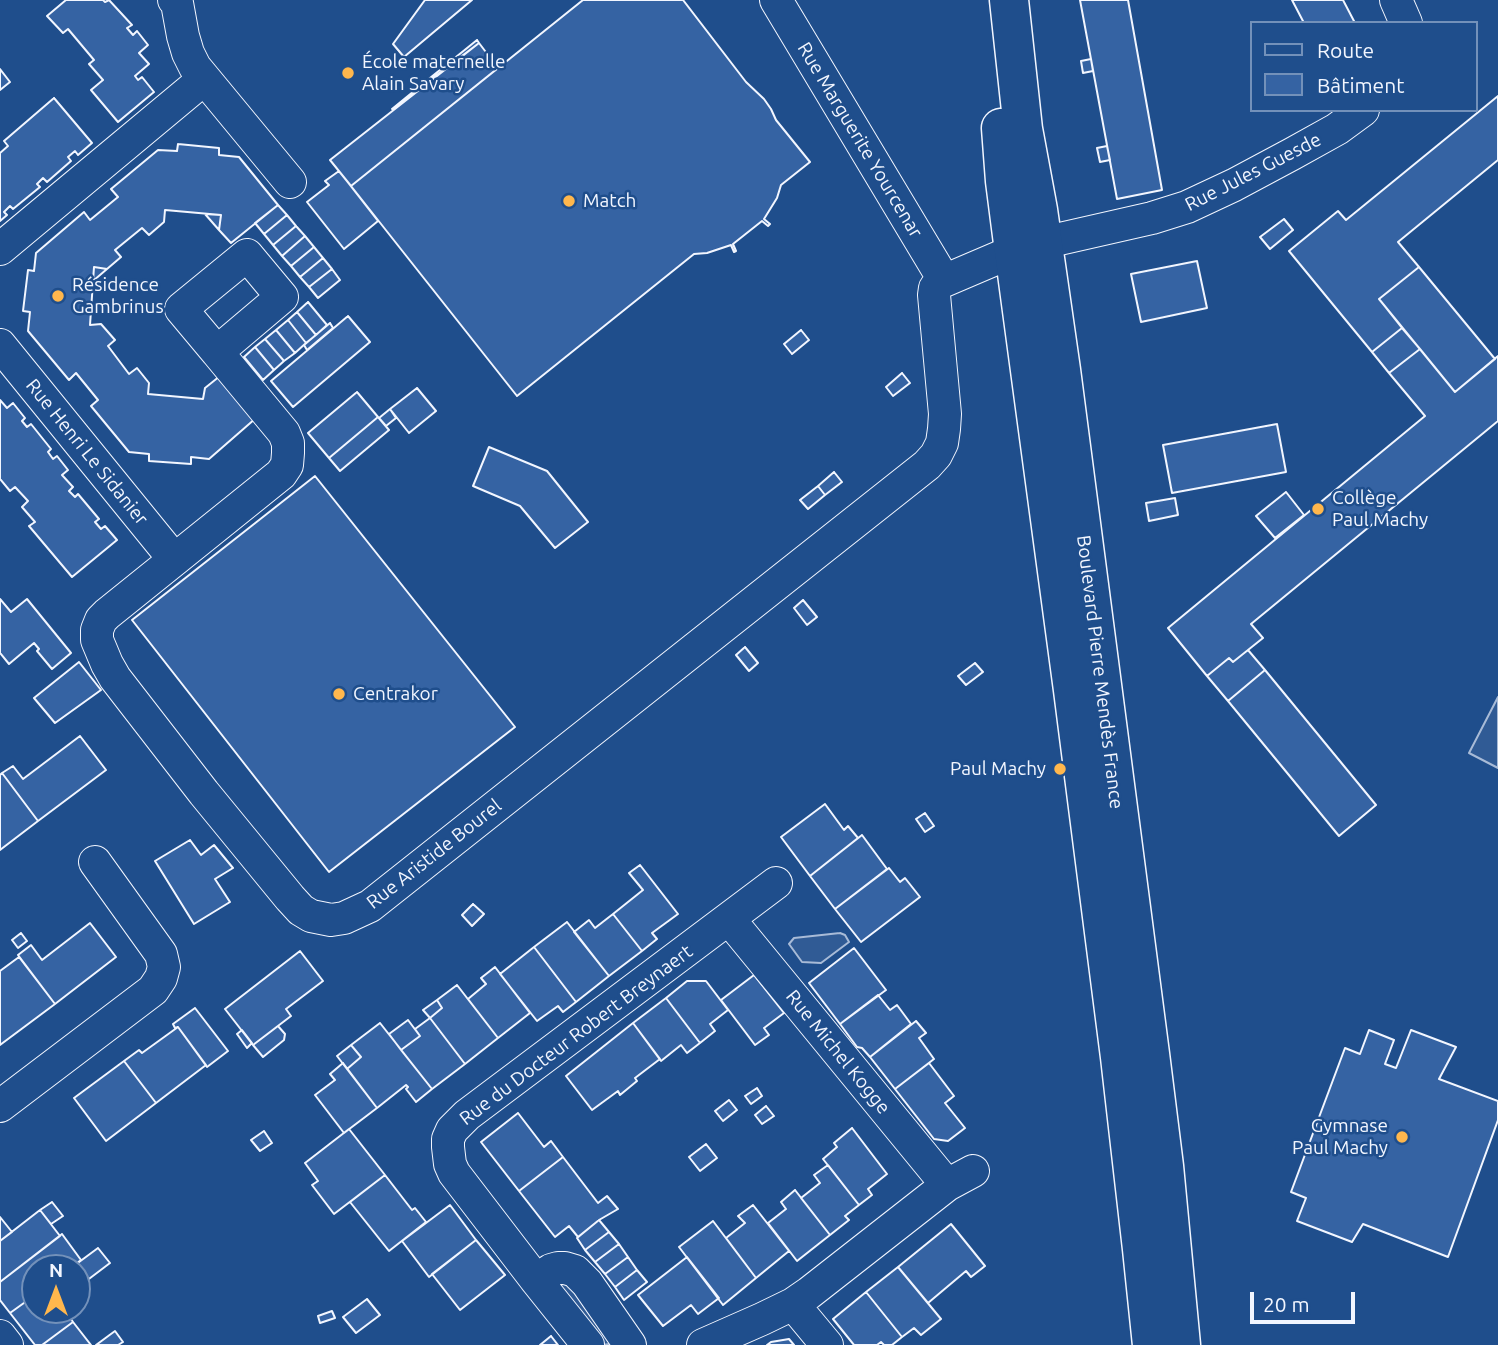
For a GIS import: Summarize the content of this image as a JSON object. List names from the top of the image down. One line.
{"streets":{"main road":["Boulevard Pierre Mendès France"],"street":["Rue Marguerite Yourcenar","Rue Jules Guesde","Rue Henri Le Sidanier","Rue Aristide Bourel","Rue du Docteur Robert Breynaert","Rue Michel Kogge"]},"crossings":[["Rue Marguerite Yourcenar","Rue Aristide Bourel"],["Rue Jules Guesde","Boulevard Pierre Mendès France"],["Rue Henri Le Sidanier","Rue Aristide Bourel"],["Rue du Docteur Robert Breynaert","Rue Michel Kogge"]],"places":["École maternelle Alain Savary","Match","Résidence Gambrinus","Collège Paul Machy","Centrakor","Paul Machy","Gymnase Paul Machy"],"legend":["Route","Bâtiment"],"scale_bar":"20 m","north":"top"}
